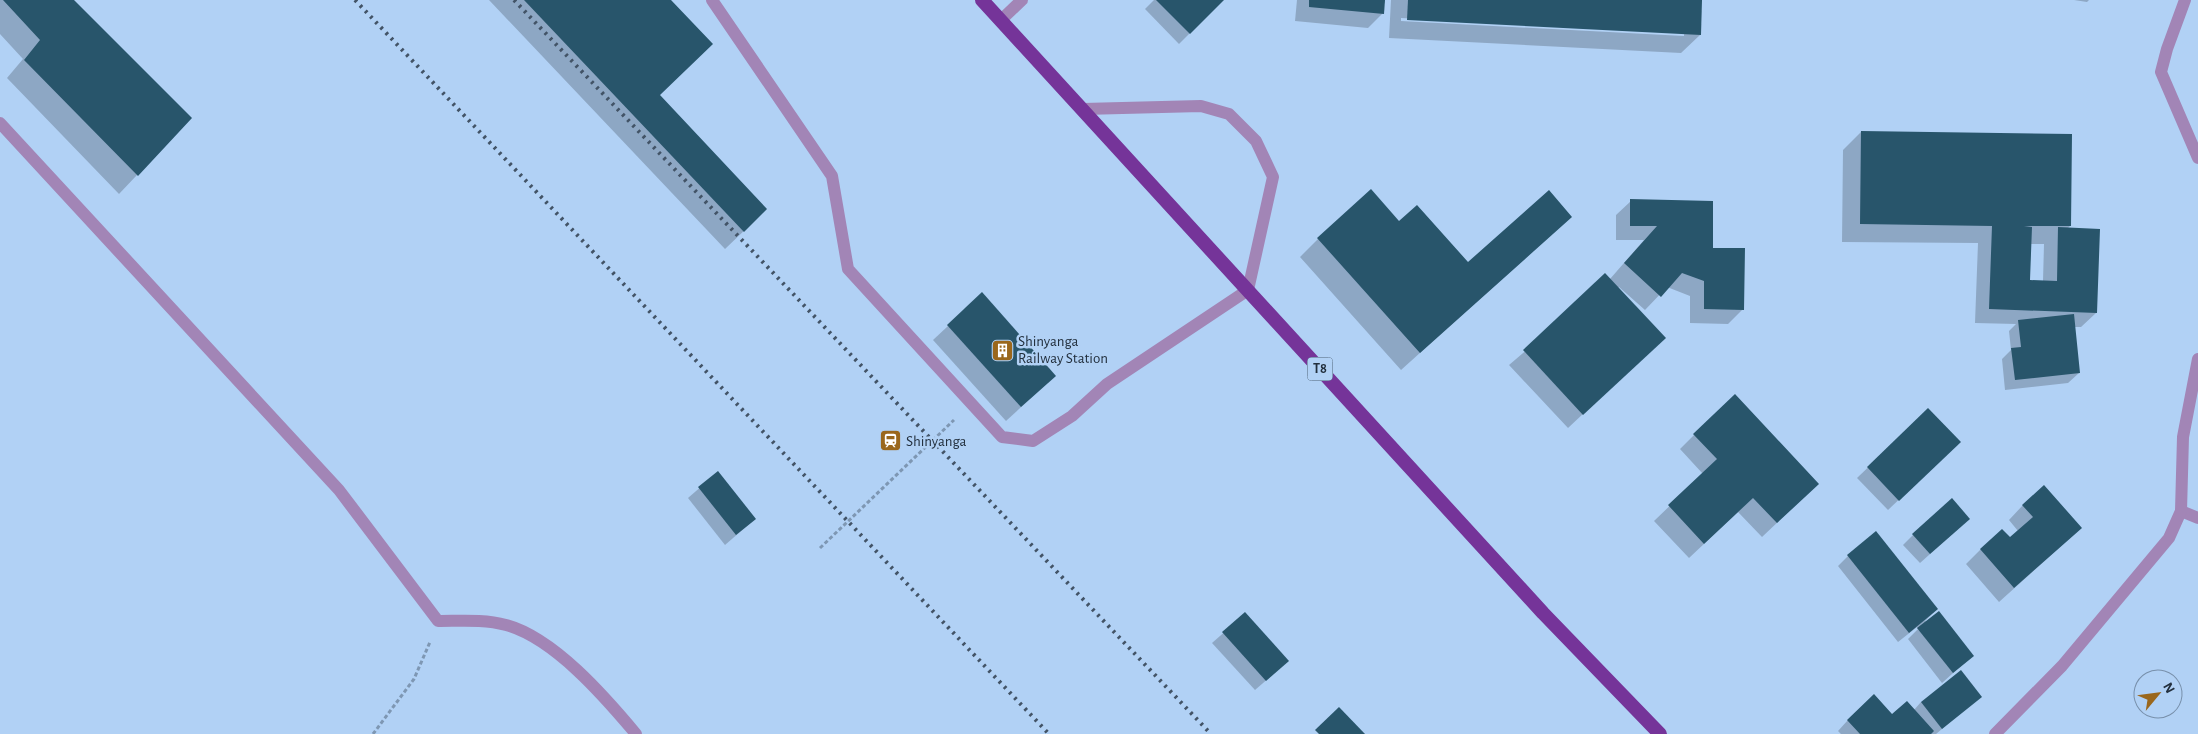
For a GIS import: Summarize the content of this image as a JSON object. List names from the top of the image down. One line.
{"streets":{"highway":["T8"]},"places":{"building":["Shinyanga Railway Station"],"station":["Shinyanga"]},"north":"top right"}
